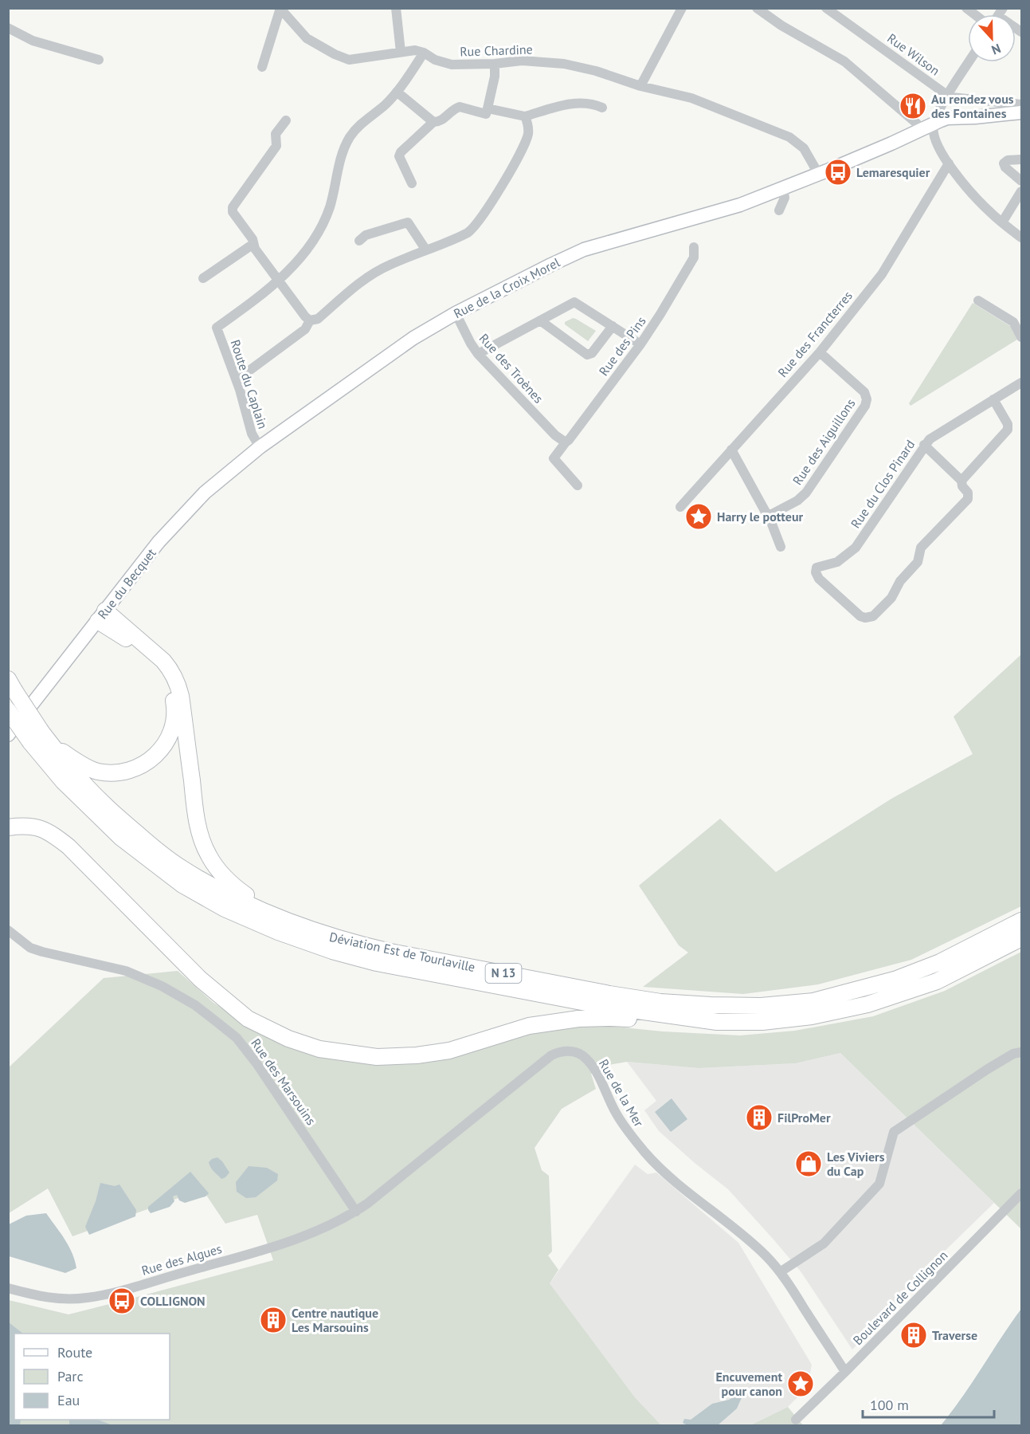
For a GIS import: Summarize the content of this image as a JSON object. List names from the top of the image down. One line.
{"streets":{"highway":["Déviation Est de Tourlaville","N 13"],"main road":["Rue de la Croix Morel","Rue du Becquet"],"street":["Rue Chardine","Rue Wilson","Rue des Francterres","Rue des Pins","Rue des Troènes","Route du Caplain","Rue des Aiguillons","Rue du Clos Pinard","Rue des Marsouins","Rue de la Mer","Rue des Algues","Boulevard de Collignon"]},"crossings":[["Rue Chardine","Rue de la Croix Morel"],["Rue de la Croix Morel","Rue des Troènes"],["Rue de la Croix Morel","Route du Caplain"],["Rue de la Croix Morel","Rue du Becquet"],["Rue des Francterres","Rue des Aiguillons"],["Rue des Pins","Rue des Troènes"],["Route du Caplain","Rue du Becquet"],["Rue des Marsouins","Rue de la Mer"],["Rue des Marsouins","Rue des Algues"],["Rue de la Mer","Rue des Algues"],["Rue de la Mer","Boulevard de Collignon"]],"places":{"restaurant":["Au rendez vous des Fontaines"],"bus stop":["Lemaresquier","COLLIGNON"],"place":["Harry le potteur","Encuvement pour canon"],"building":["FilProMer","Centre nautique Les Marsouins","Traverse"],"shop":["Les Viviers du Cap"]},"legend":["Route","Parc","Eau"],"scale_bar":"100 m","north":"bottom"}
